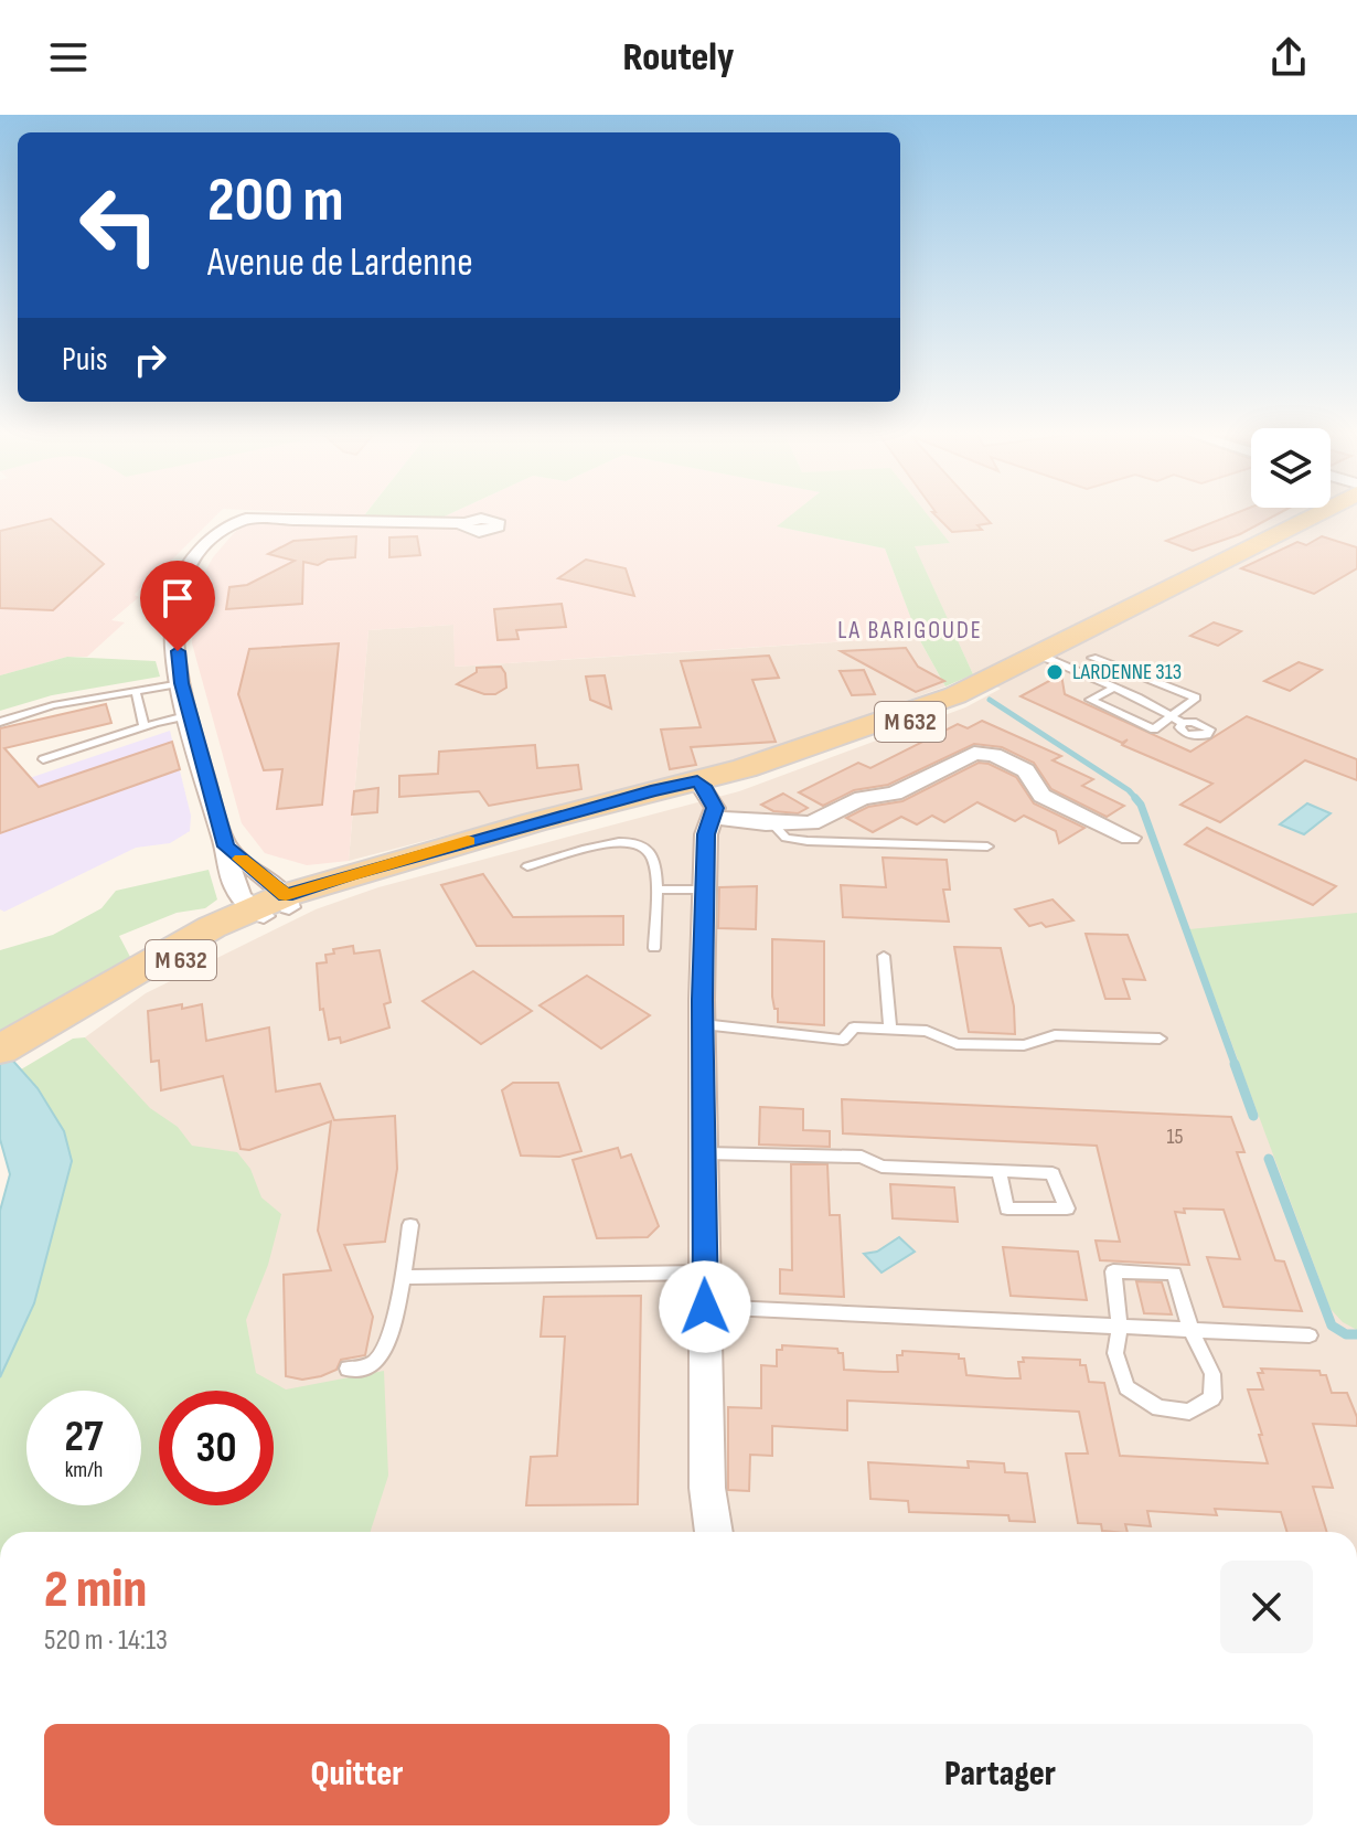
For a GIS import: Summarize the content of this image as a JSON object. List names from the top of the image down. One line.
{"streets":{"main road":["M 632"]},"districts":["LA BARIGOUDE"],"places":["LARDENNE 313"],"house_numbers":["15"],"page":{"header":"Routely","turn":["200 m","Avenue de Lardenne"],"then":"Puis","speed":"27 km/h","limit":"30","heading":["2 min","520 m · 14:13"],"buttons":["Quitter","Partager"]}}
